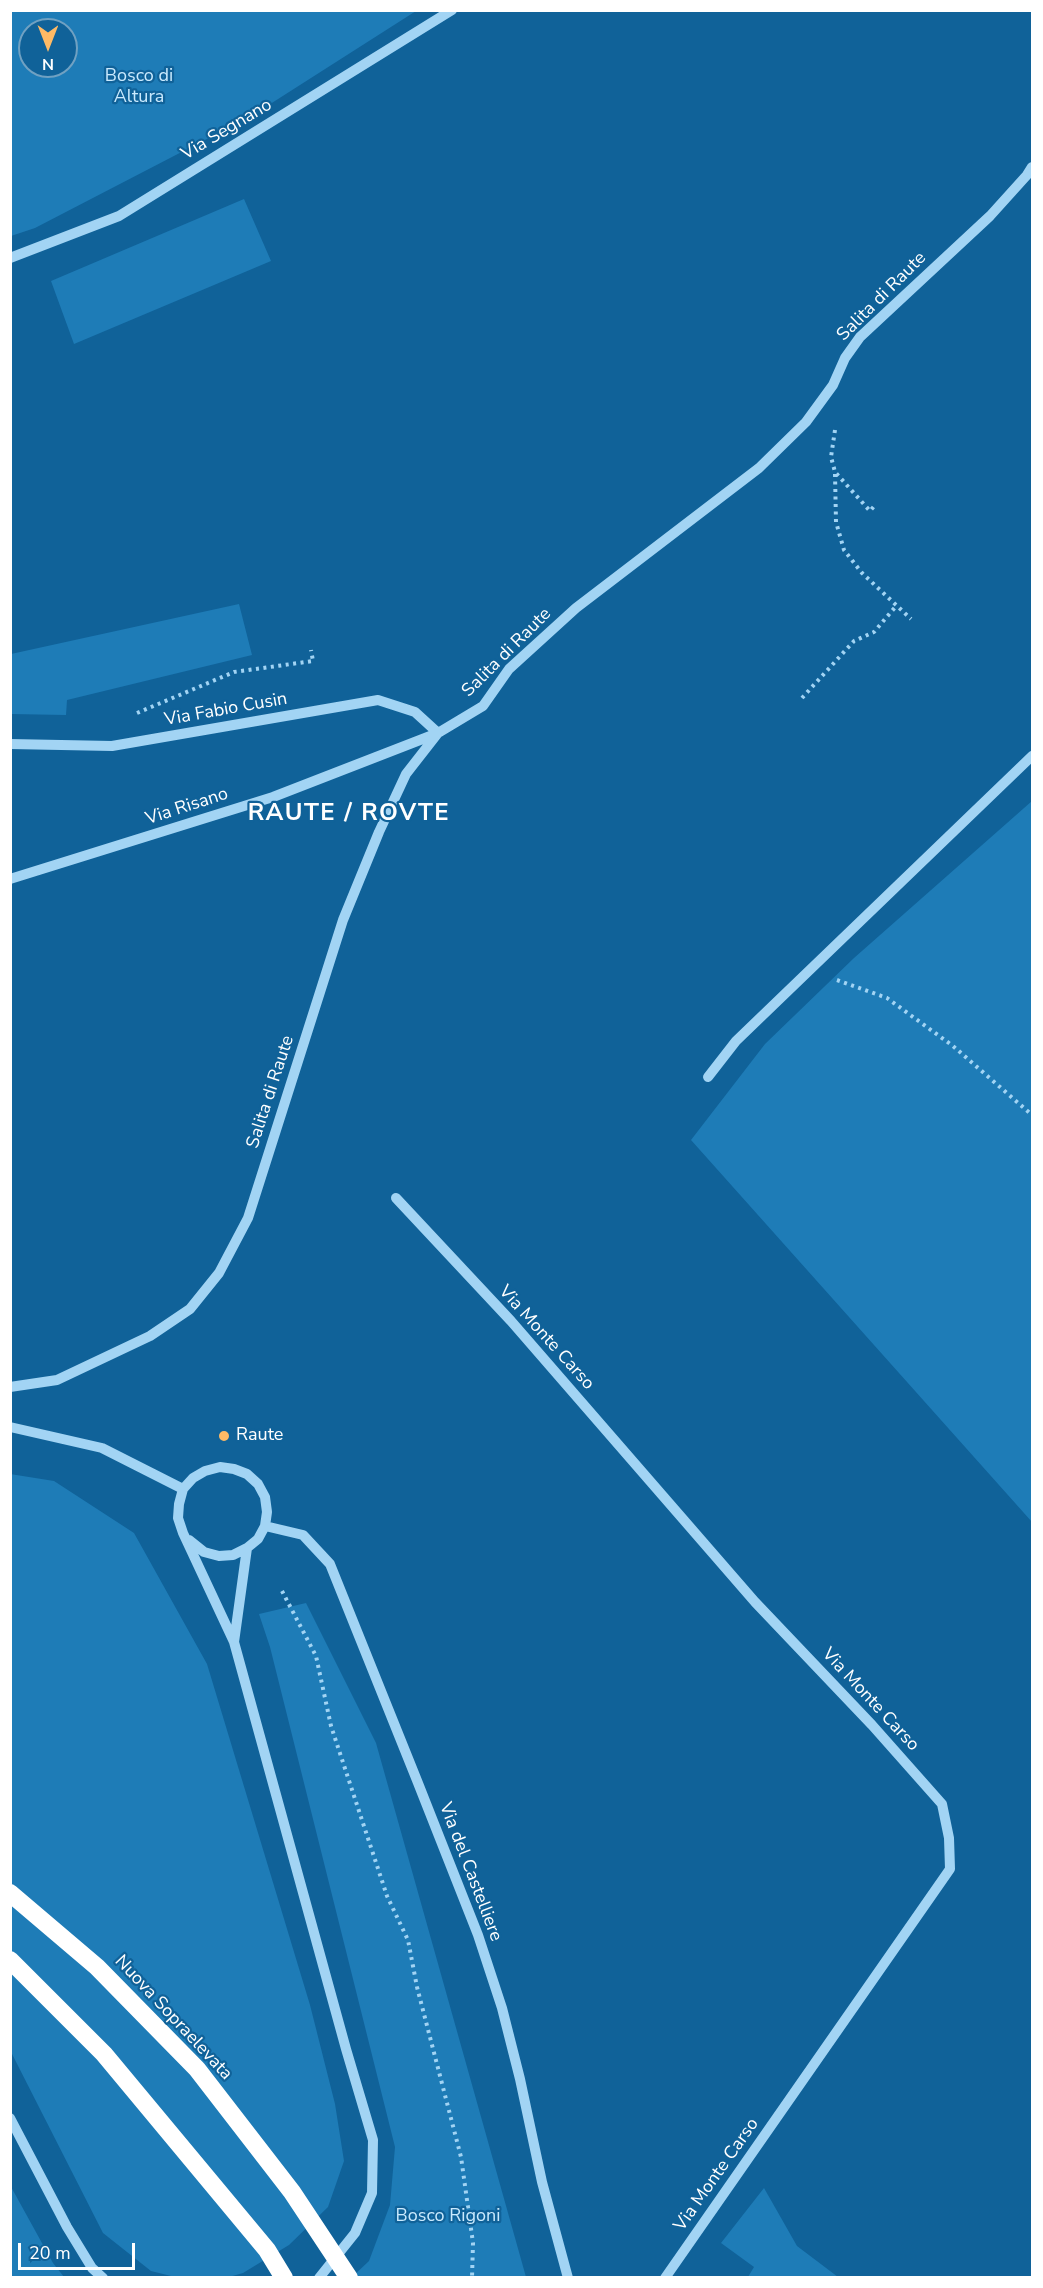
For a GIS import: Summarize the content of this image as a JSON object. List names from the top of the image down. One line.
{"streets":{"highway":["Nuova Sopraelevata"],"street":["Via Segnano","Salita di Raute","Via Fabio Cusin","Via Risano","Via Monte Carso","Via del Castelliere"]},"crossings":[["Salita di Raute","Via Fabio Cusin"],["Salita di Raute","Via Risano"],["Via Fabio Cusin","Via Risano"]],"districts":["RAUTE / ROVTE"],"parks":["Bosco di Altura","Bosco Rigoni"],"places":["Raute"],"scale_bar":"20 m","north":"bottom"}
